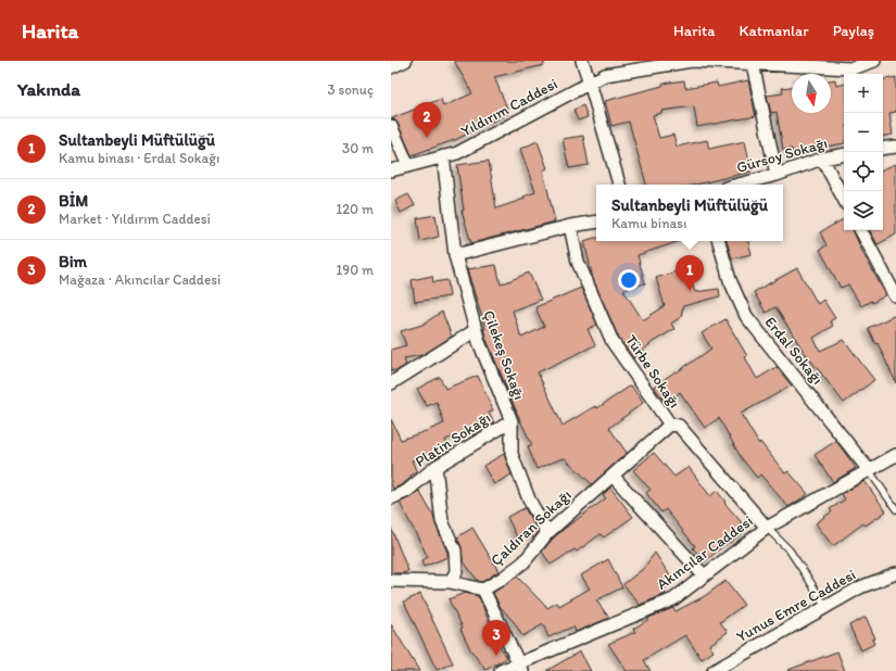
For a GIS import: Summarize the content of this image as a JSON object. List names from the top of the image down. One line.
{"streets":{"street":["Yıldırım Caddesi","Gürsoy Sokağı","Erdal Sokağı","Çilekeş Sokağı","Türbe Sokağı","Platin Sokağı","Çaldıran Sokağı","Akıncılar Caddesi","Yunus Emre Caddesi"]},"crossings":[["Yıldırım Caddesi","Çilekeş Sokağı"],["Erdal Sokağı","Akıncılar Caddesi"],["Çilekeş Sokağı","Platin Sokağı"],["Çilekeş Sokağı","Çaldıran Sokağı"],["Türbe Sokağı","Çaldıran Sokağı"],["Türbe Sokağı","Akıncılar Caddesi"]],"north":"bottom","page":{"header":"Harita","nav":["Harita","Katmanlar","Paylaş"],"heading":["Yakında","3 sonuç"],"map_buttons":["+","−"],"pins":["2","1","3"],"list":[{"mark":"1","name":"Sultanbeyli Müftülüğü","note":"Kamu binası · Erdal Sokağı","value":"30 m"},{"mark":"2","name":"BİM","note":"Market · Yıldırım Caddesi","value":"120 m"},{"mark":"3","name":"Bim","note":"Mağaza · Akıncılar Caddesi","value":"190 m"}],"popup":["Sultanbeyli Müftülüğü","Kamu binası"]}}
